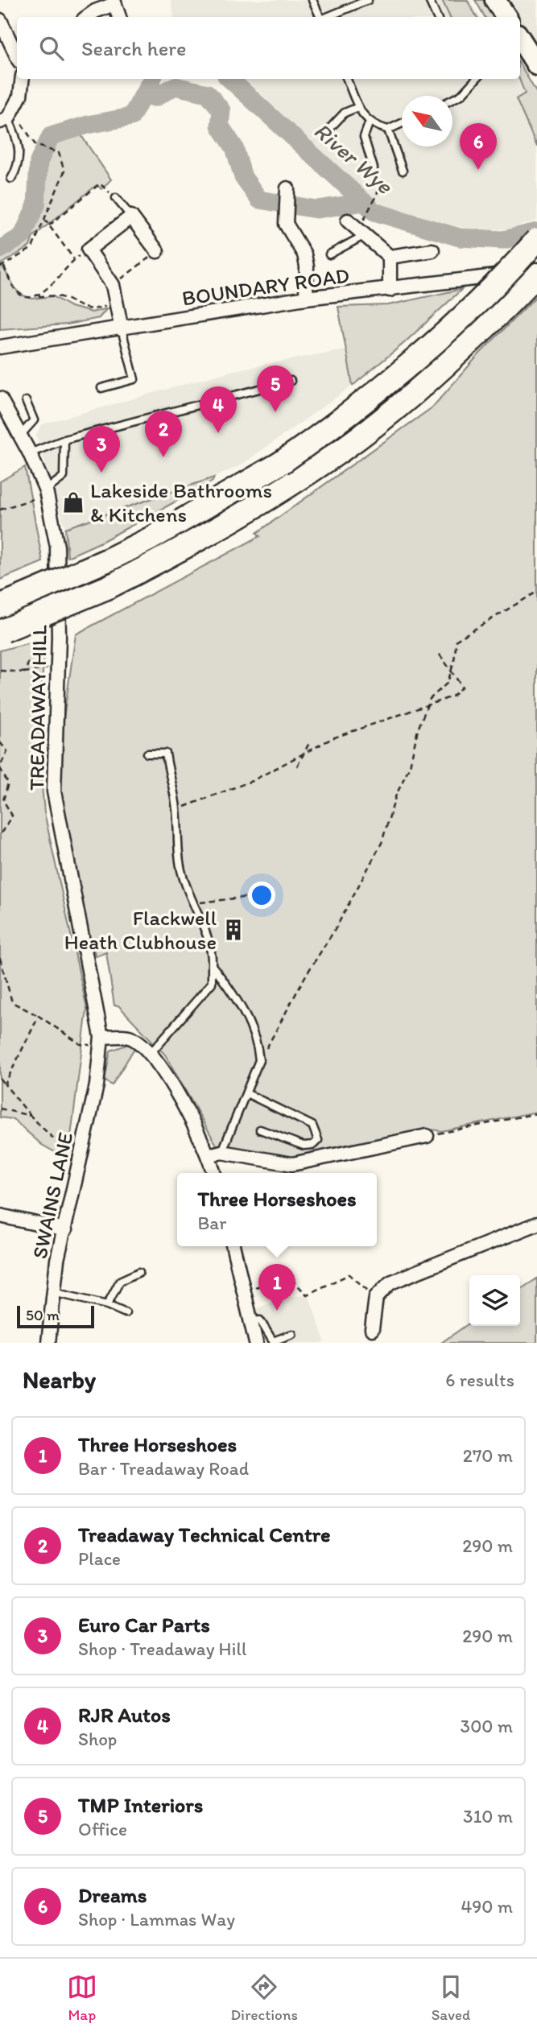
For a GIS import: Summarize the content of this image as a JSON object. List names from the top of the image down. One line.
{"streets":{"street":["BOUNDARY ROAD","TREADAWAY HILL","SWAINS LANE"]},"crossings":[["TREADAWAY HILL","SWAINS LANE"]],"water":["River Wye"],"places":{"shop":["Lakeside Bathrooms & Kitchens"],"building":["Flackwell Heath Clubhouse"]},"scale_bar":"50 m","north":"top left","page":{"search":"Search here","pins":["6","5","4","2","3","1"],"popup":["Three Horseshoes","Bar"],"scale":"50 m","heading":["Nearby","6 results"],"list":[{"mark":"1","name":"Three Horseshoes","note":"Bar · Treadaway Road","value":"270 m"},{"mark":"2","name":"Treadaway Technical Centre","note":"Place","value":"290 m"},{"mark":"3","name":"Euro Car Parts","note":"Shop · Treadaway Hill","value":"290 m"},{"mark":"4","name":"RJR Autos","note":"Shop","value":"300 m"},{"mark":"5","name":"TMP Interiors","note":"Office","value":"310 m"},{"mark":"6","name":"Dreams","note":"Shop · Lammas Way","value":"490 m"}],"nav":["Map","Directions","Saved"]}}
